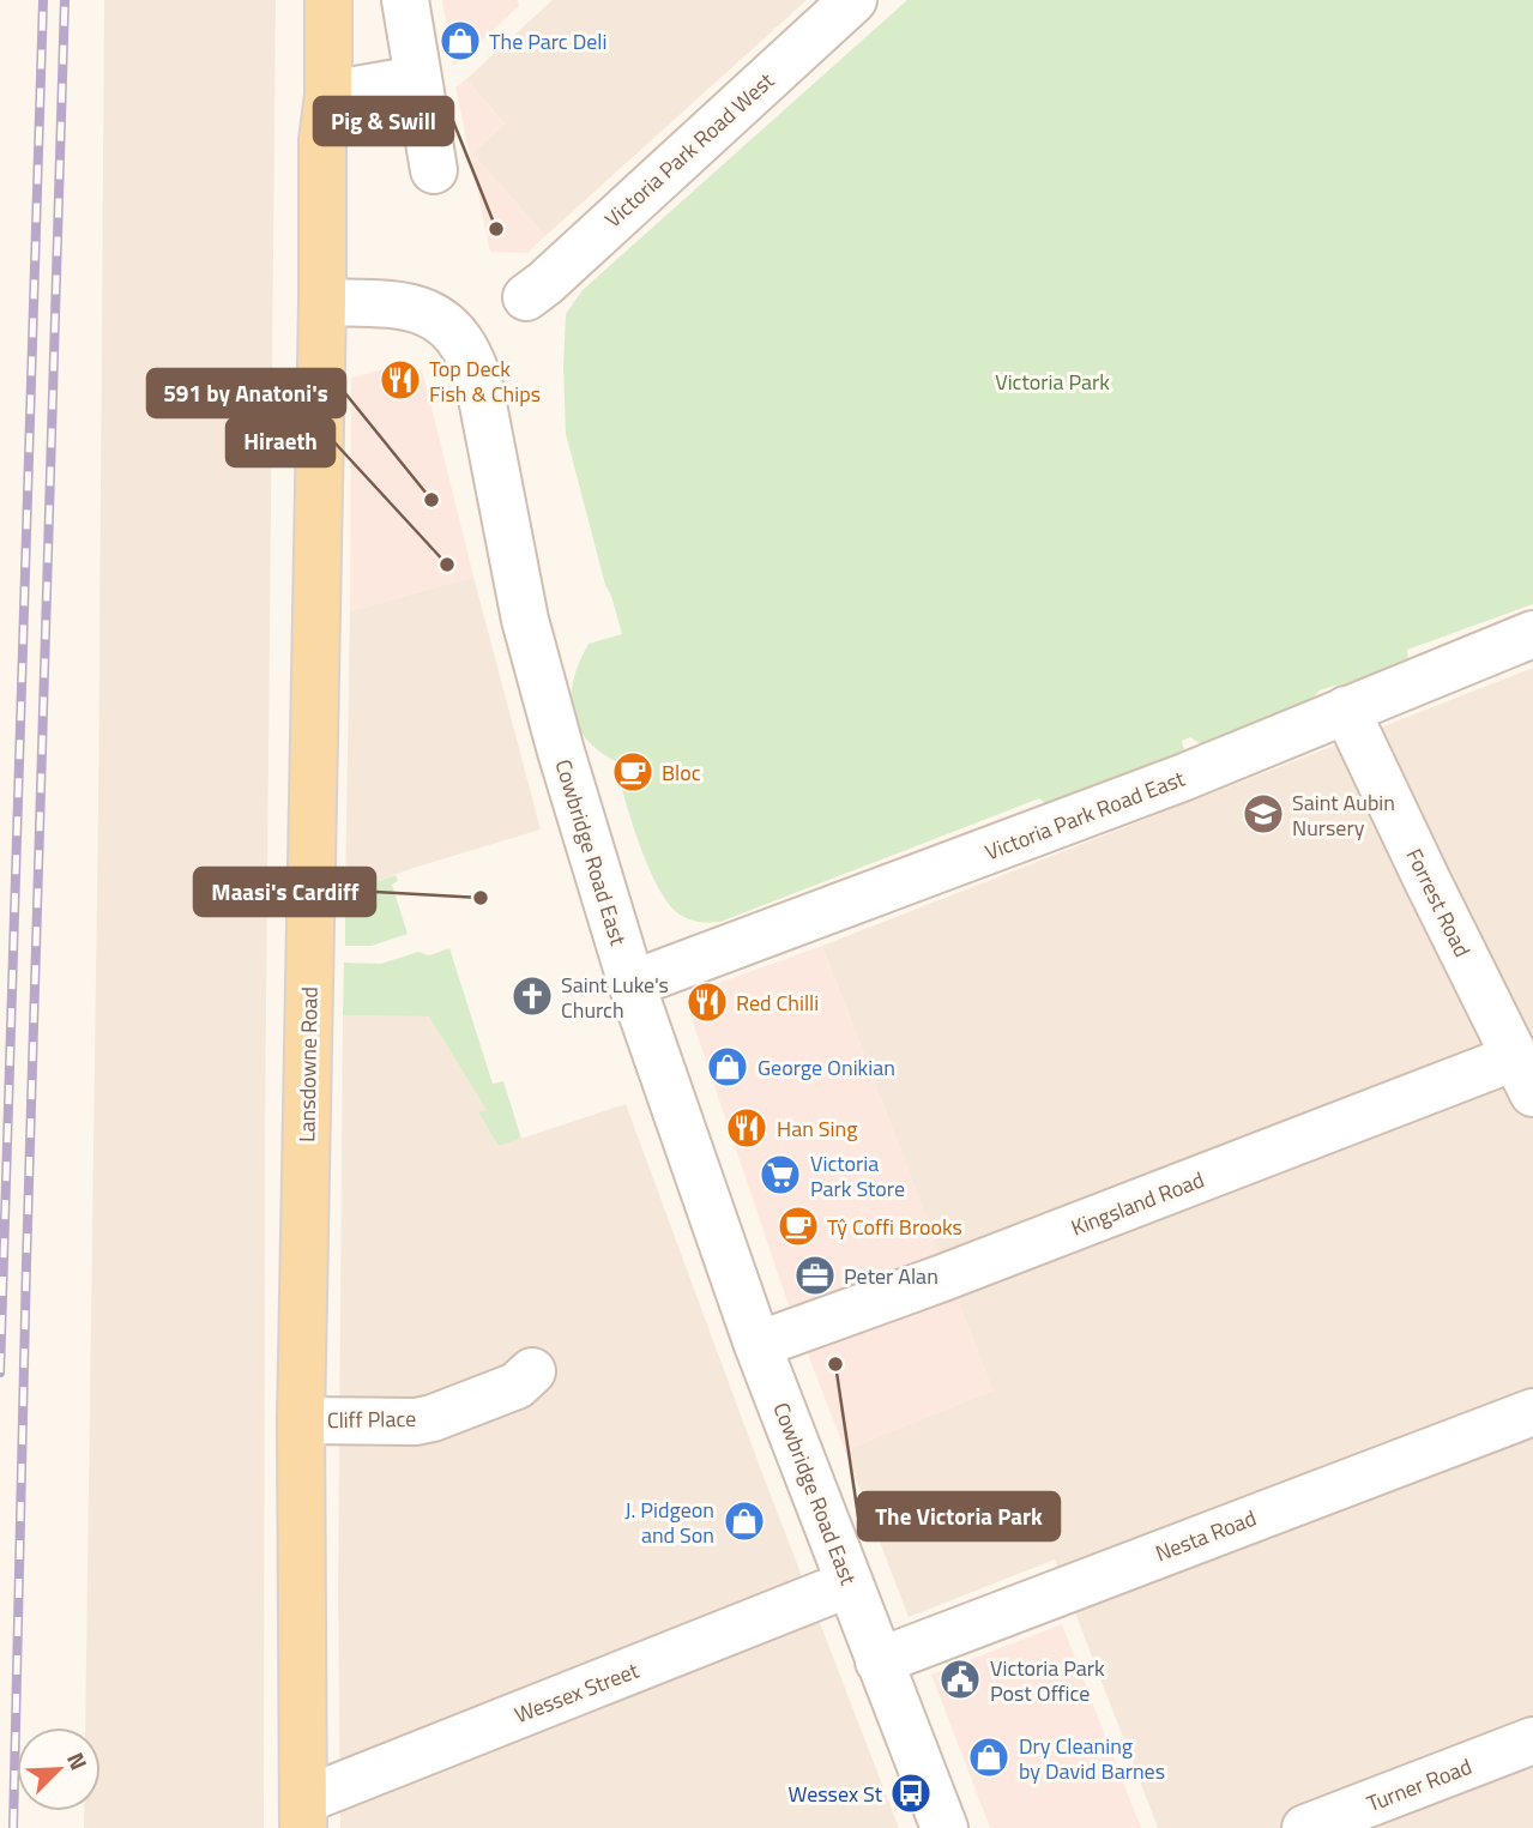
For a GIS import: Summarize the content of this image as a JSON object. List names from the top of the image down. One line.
{"streets":{"main road":["Lansdowne Road"],"street":["Victoria Park Road West","Victoria Park Road East","Cowbridge Road East","Forrest Road","Kingsland Road","Cliff Place","Nesta Road","Wessex Street","Turner Road"]},"crossings":[["Victoria Park Road East","Cowbridge Road East"],["Victoria Park Road East","Forrest Road"],["Cowbridge Road East","Lansdowne Road"],["Cowbridge Road East","Kingsland Road"],["Cowbridge Road East","Nesta Road"],["Cowbridge Road East","Wessex Street"],["Forrest Road","Kingsland Road"],["Lansdowne Road","Cliff Place"],["Lansdowne Road","Wessex Street"]],"parks":["Victoria Park"],"places":{"shop":["The Parc Deli","George Onikian","J. Pidgeon and Son","Dry Cleaning by David Barnes"],"other":["Pig & Swill","591 by Anatoni's","Hiraeth","Maasi's Cardiff","The Victoria Park"],"restaurant":["Top Deck Fish & Chips","Red Chilli","Han Sing"],"cafe":["Bloc","Tŷ Coffi Brooks"],"school or university":["Saint Aubin Nursery"],"church":["Saint Luke's Church"],"supermarket":["Victoria Park Store"],"office":["Peter Alan"],"public building":["Victoria Park Post Office"],"bus stop":["Wessex St"]},"north":"top right"}
